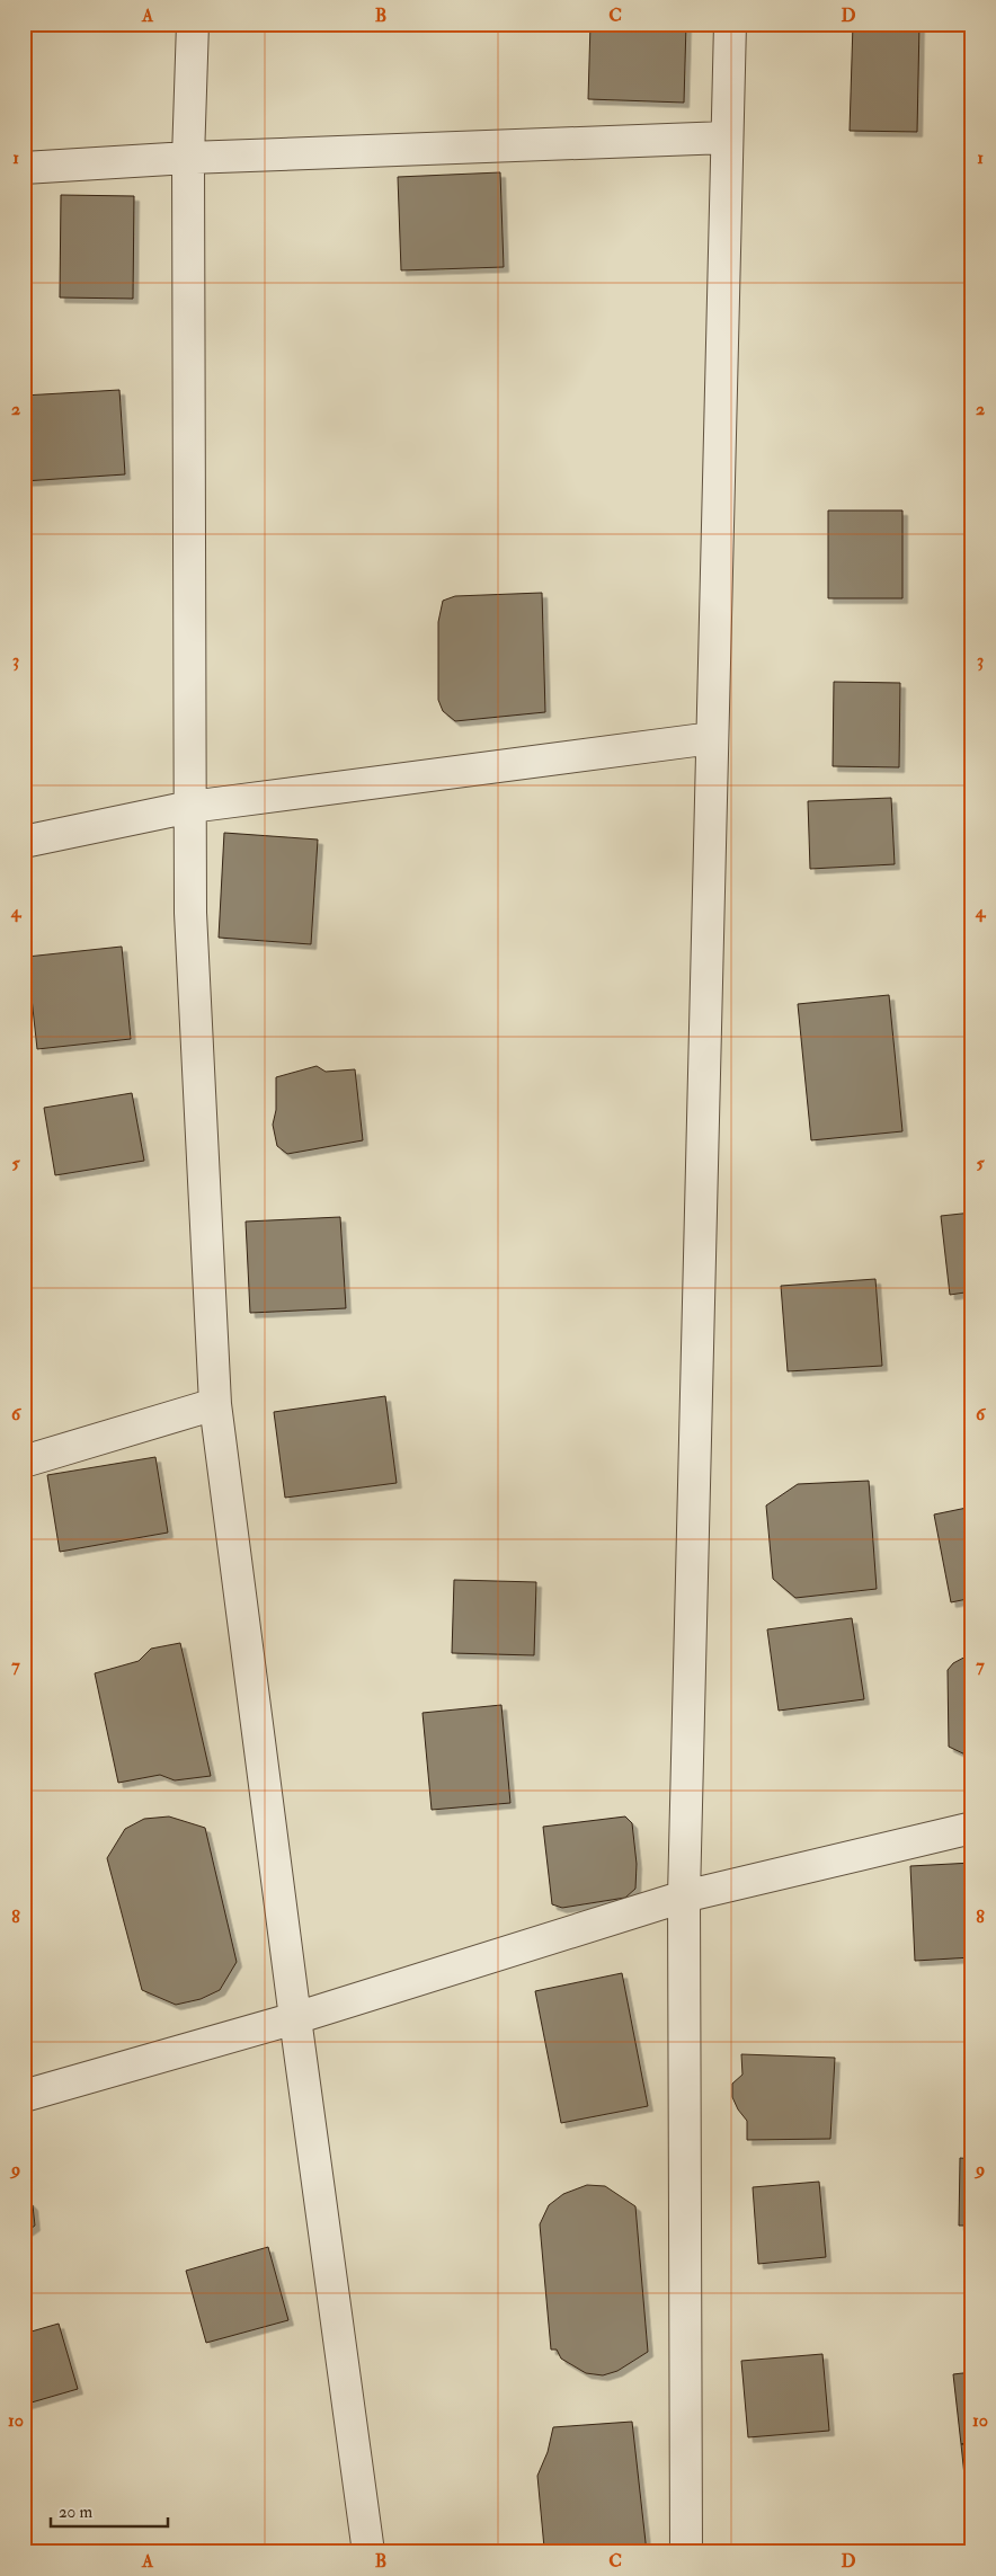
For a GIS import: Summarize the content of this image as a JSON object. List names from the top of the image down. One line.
{"scale_bar":"20 m","grid":{"columns":["A","B","C","D"],"rows":["1","2","3","4","5","6","7","8","9","10"]}}
